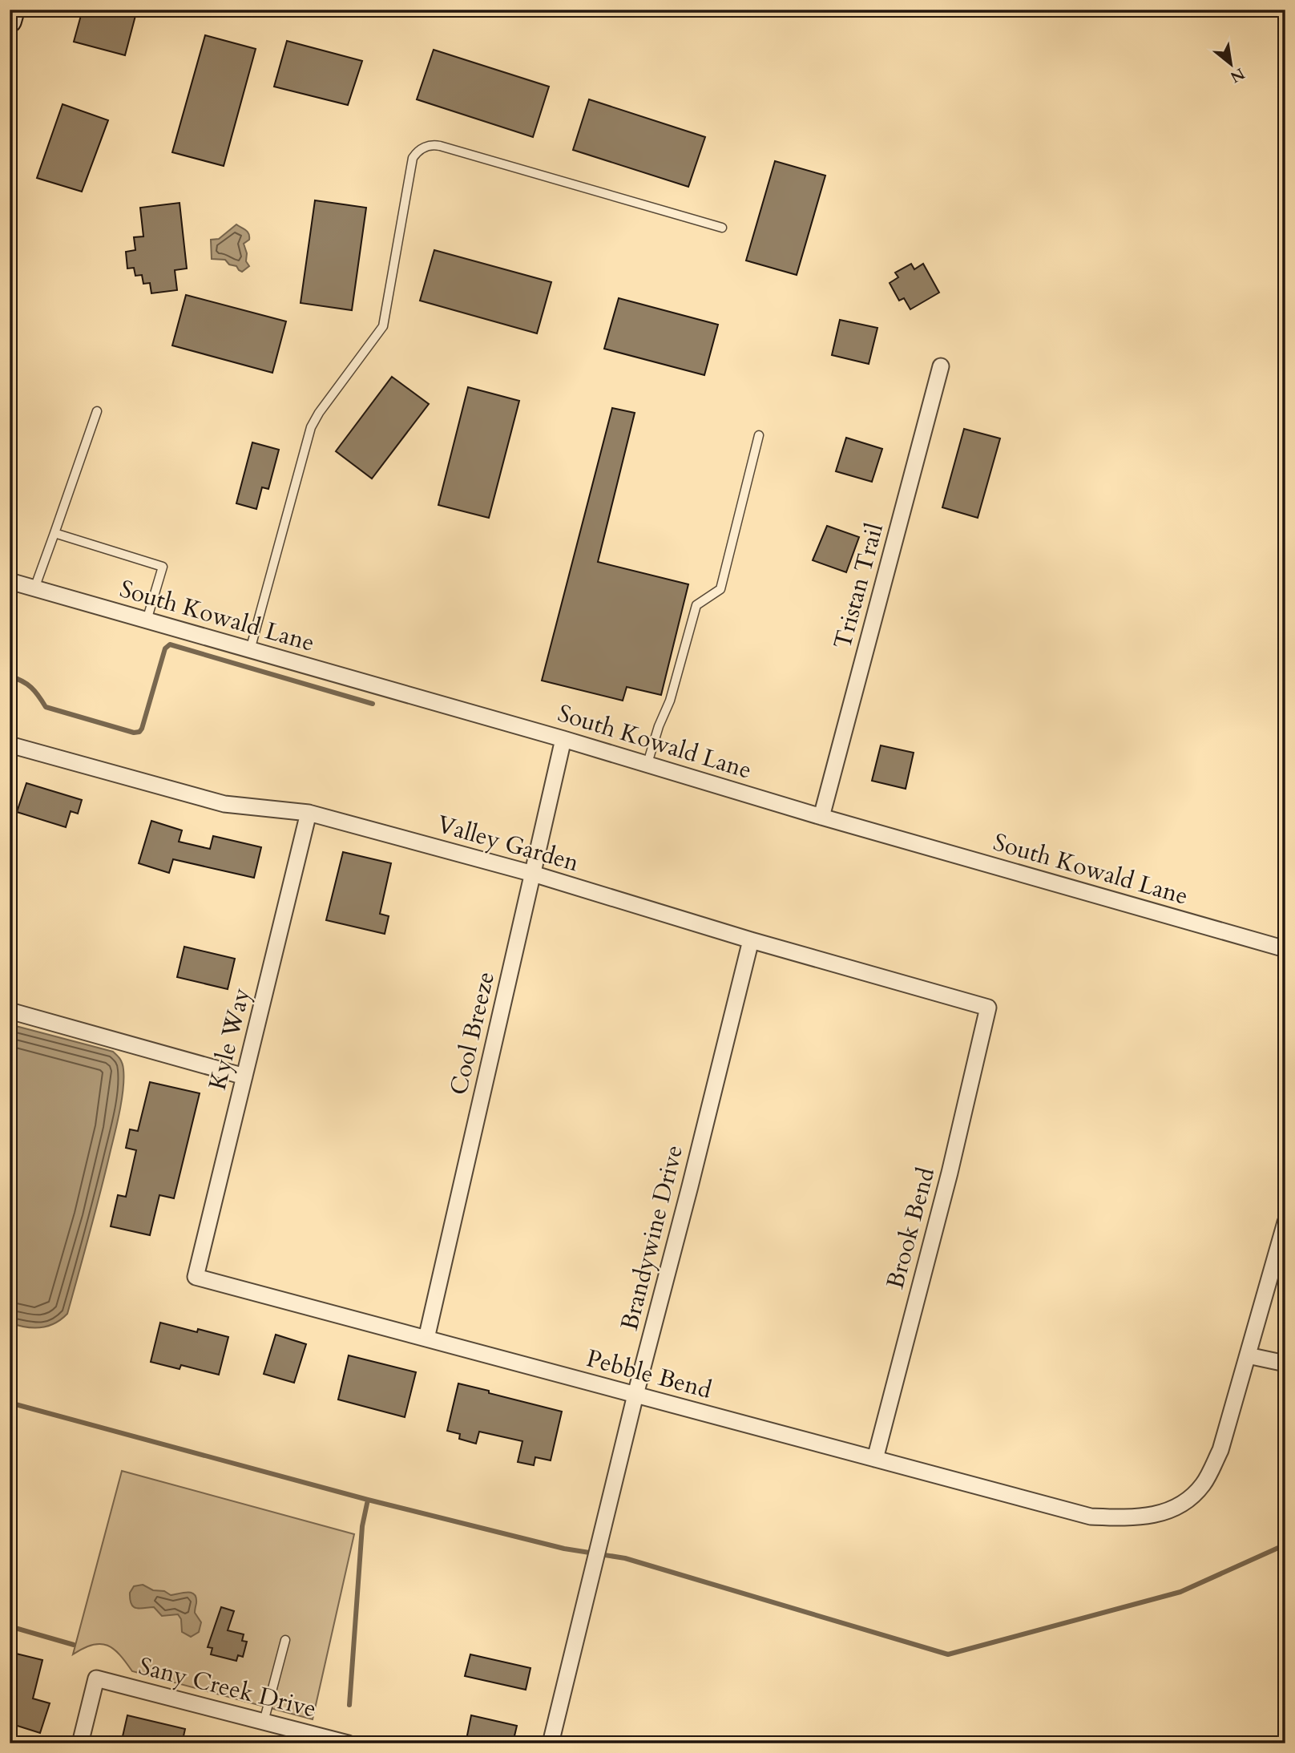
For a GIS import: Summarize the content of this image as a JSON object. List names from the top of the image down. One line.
{"streets":{"street":["Tristan Trail","South Kowald Lane","Valley Garden","Cool Breeze","Kyle Way","Brook Bend","Brandywine Drive","Pebble Bend","Sany Creek Drive"]},"crossings":[["Tristan Trail","South Kowald Lane"],["South Kowald Lane","Cool Breeze"],["Valley Garden","Cool Breeze"],["Valley Garden","Kyle Way"],["Valley Garden","Brook Bend"],["Valley Garden","Brandywine Drive"],["Cool Breeze","Pebble Bend"],["Kyle Way","Pebble Bend"],["Brook Bend","Pebble Bend"],["Brandywine Drive","Pebble Bend"]],"north":"bottom right"}
